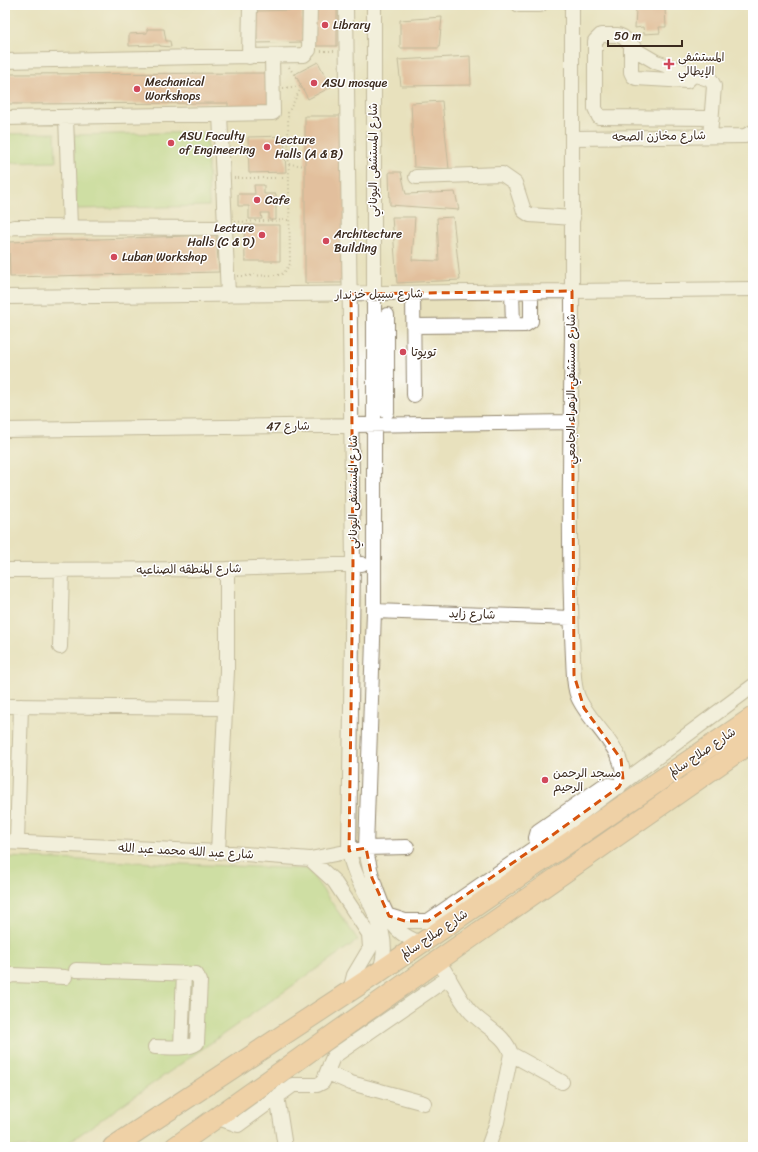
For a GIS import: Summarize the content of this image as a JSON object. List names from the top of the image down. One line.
{"streets":{"highway":["شارع صلاح سالم"],"street":["شارع مخازن الصحه","شارع المستشفى اليوناني","شارع سبيل خزندار","شارع مستشفي الزهراء الجامعي","شارع 47","شارع المنطقه الصناعيه","شارع زايد","شارع عبد الله محمد عبد الله"]},"crossings":[["شارع مخازن الصحه","شارع مستشفي الزهراء الجامعي"],["شارع المستشفى اليوناني","شارع سبيل خزندار"],["شارع المستشفى اليوناني","شارع 47"],["شارع المستشفى اليوناني","شارع المنطقه الصناعيه"],["شارع المستشفى اليوناني","شارع زايد"],["شارع المستشفى اليوناني","شارع صلاح سالم"],["شارع المستشفى اليوناني","شارع عبد الله محمد عبد الله"],["شارع سبيل خزندار","شارع مستشفي الزهراء الجامعي"],["شارع مستشفي الزهراء الجامعي","شارع 47"],["شارع مستشفي الزهراء الجامعي","شارع زايد"]],"places":{"other":["Library","ASU mosque","Mechanical Workshops","ASU Faculty of Engineering","Lecture Halls (A & B)","Cafe","Lecture Halls (C & D)","Architecture Building","Luban Workshop","تويوتا","مسجد الرحمن الرحيم"],"health":["المستشفى الإيطالي"]},"scale_bar":"50 m"}
